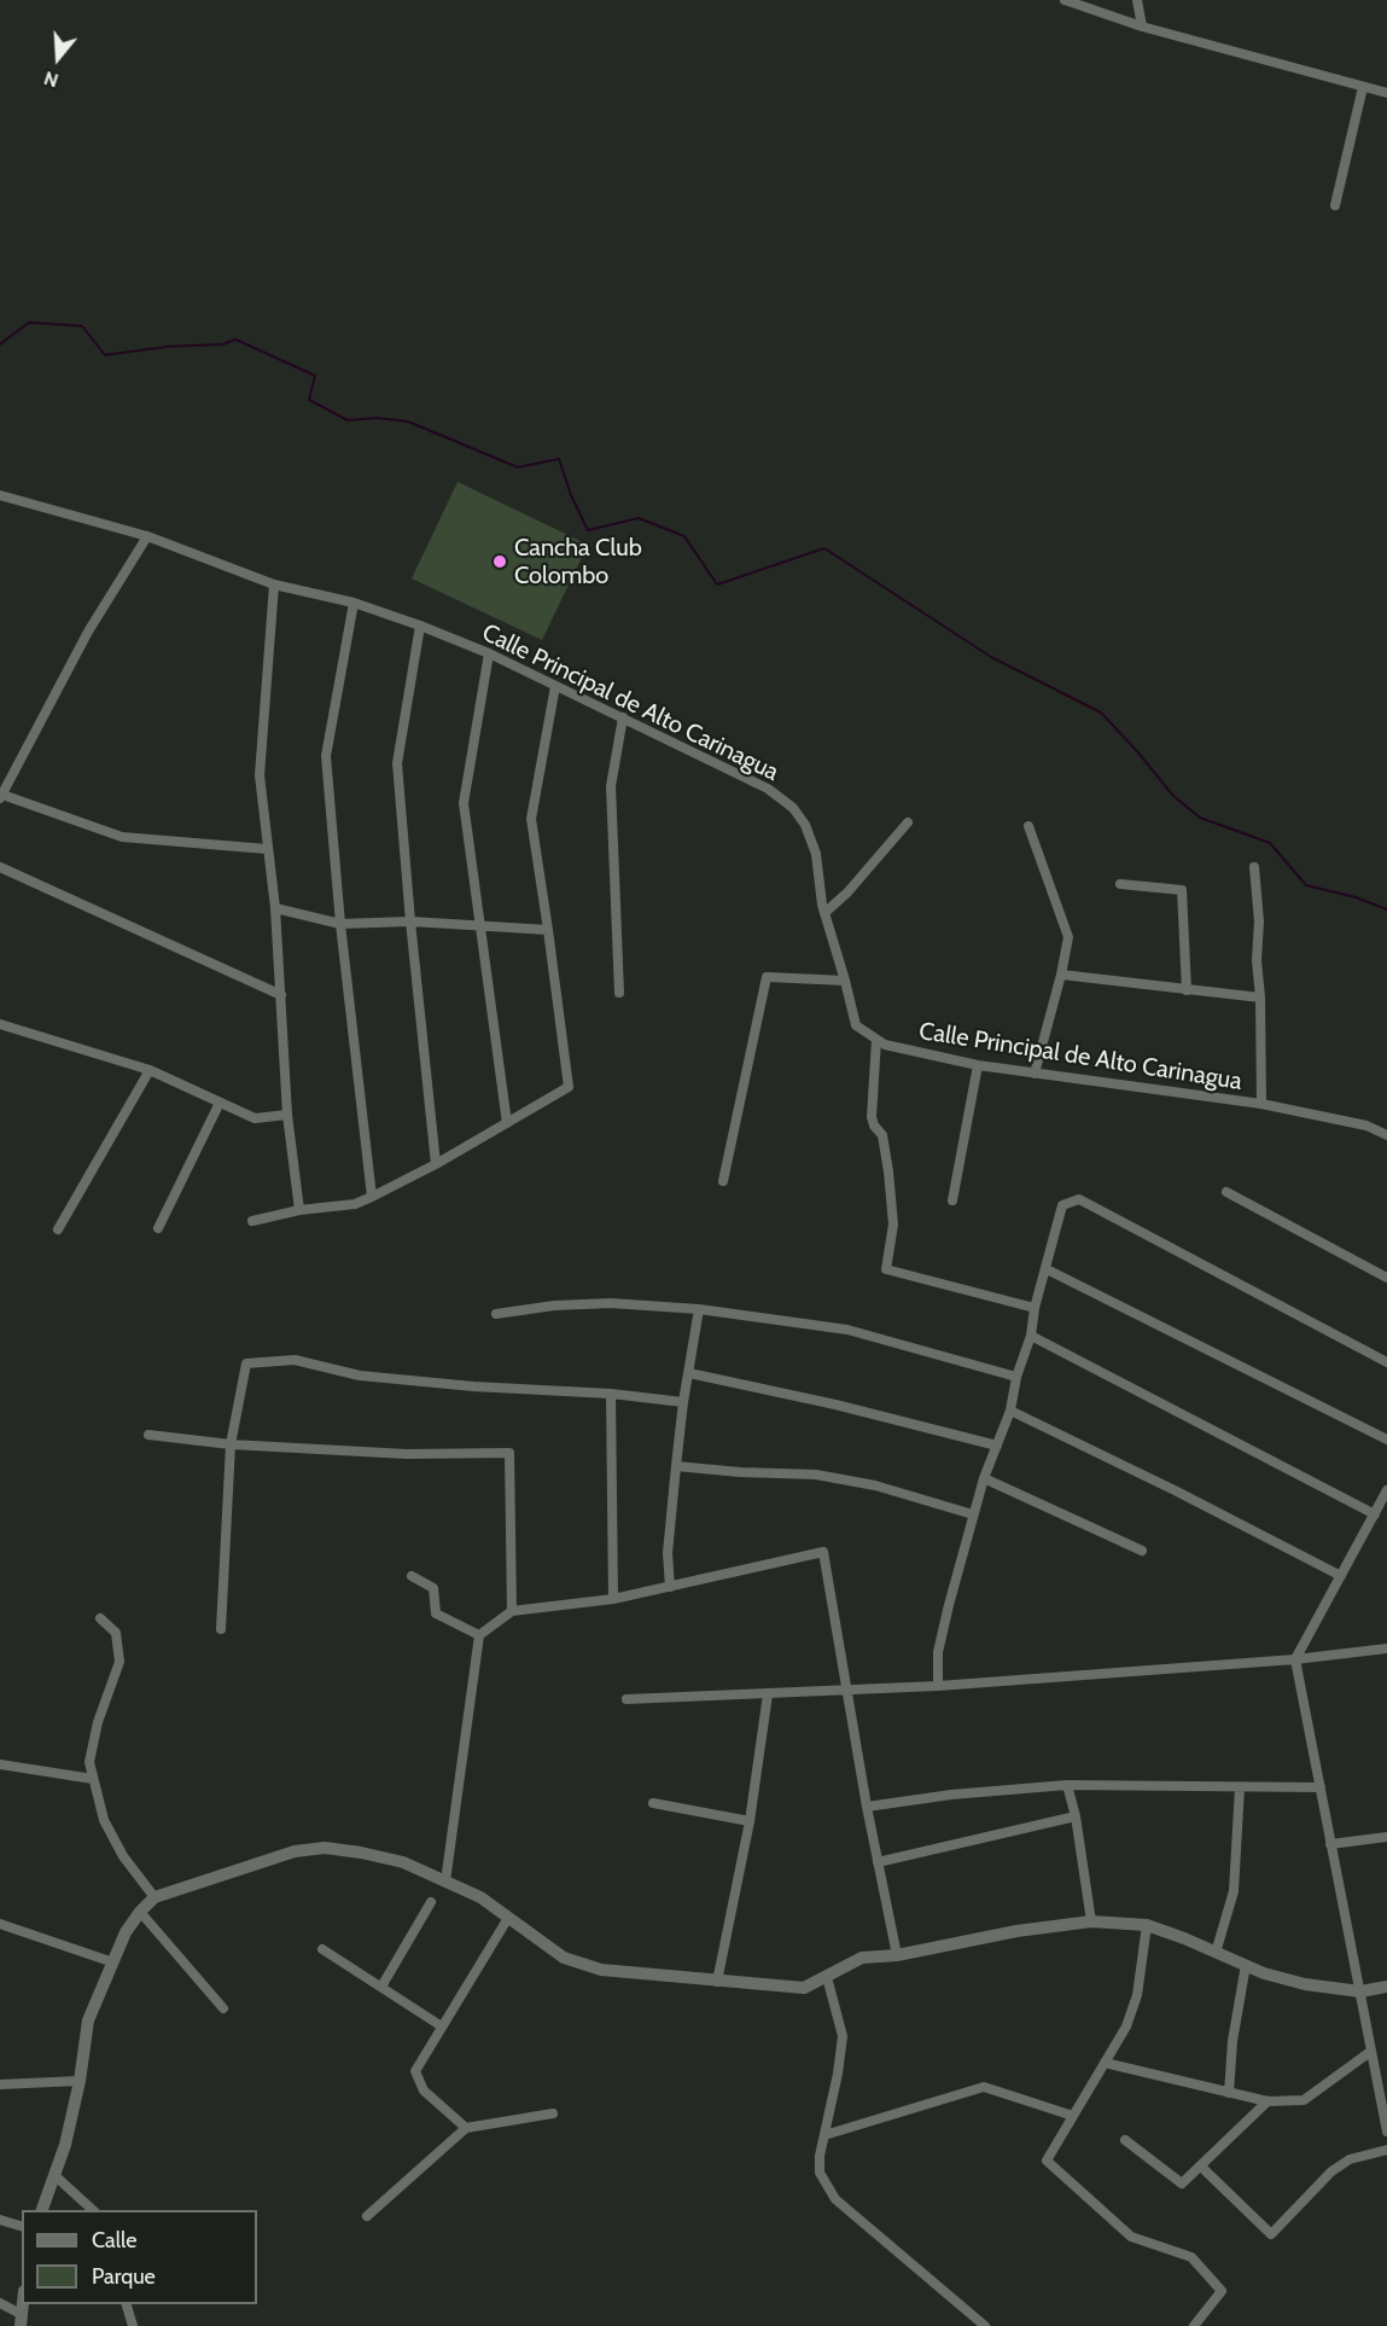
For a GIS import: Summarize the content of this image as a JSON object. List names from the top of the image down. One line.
{"streets":{"street":["Calle Principal de Alto Carinagua"]},"places":["Cancha Club Colombo"],"legend":["Calle","Parque"],"north":"bottom"}
